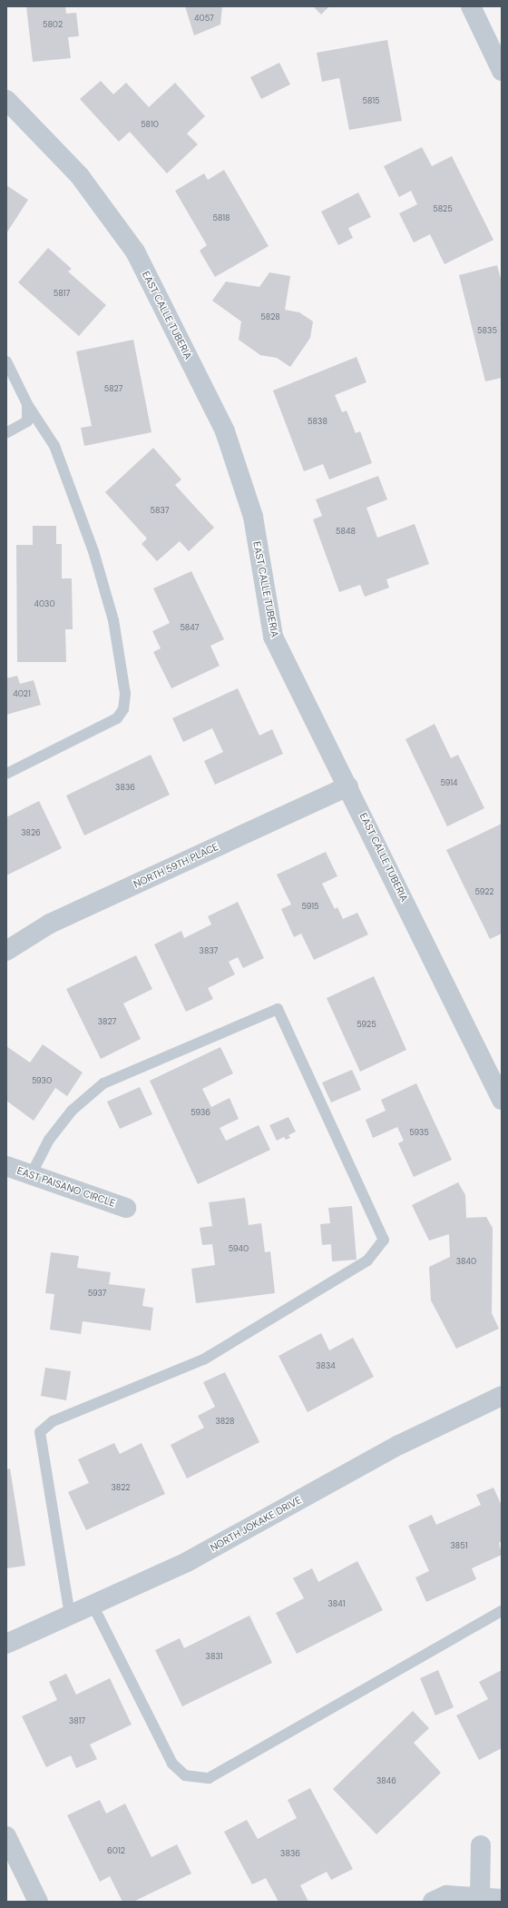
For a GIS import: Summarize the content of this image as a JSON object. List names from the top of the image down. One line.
{"streets":{"street":["EAST CALLE TUBERIA","NORTH 59TH PLACE","EAST PAISANO CIRCLE","NORTH JOKAKE DRIVE"]},"crossings":[["EAST CALLE TUBERIA","NORTH 59TH PLACE"]],"house_numbers":["4057","5802","5815","5810","5825","5818","5817","5828","5835","5827","5838","5837","5848","4030","5847","4021","5914","3836","3826","5922","5915","3837","3827","5925","5930","5936","5935","5940","3840","5937","3834","3828","3822","3851","3841","3831","3817","3846","6012","3836"]}
